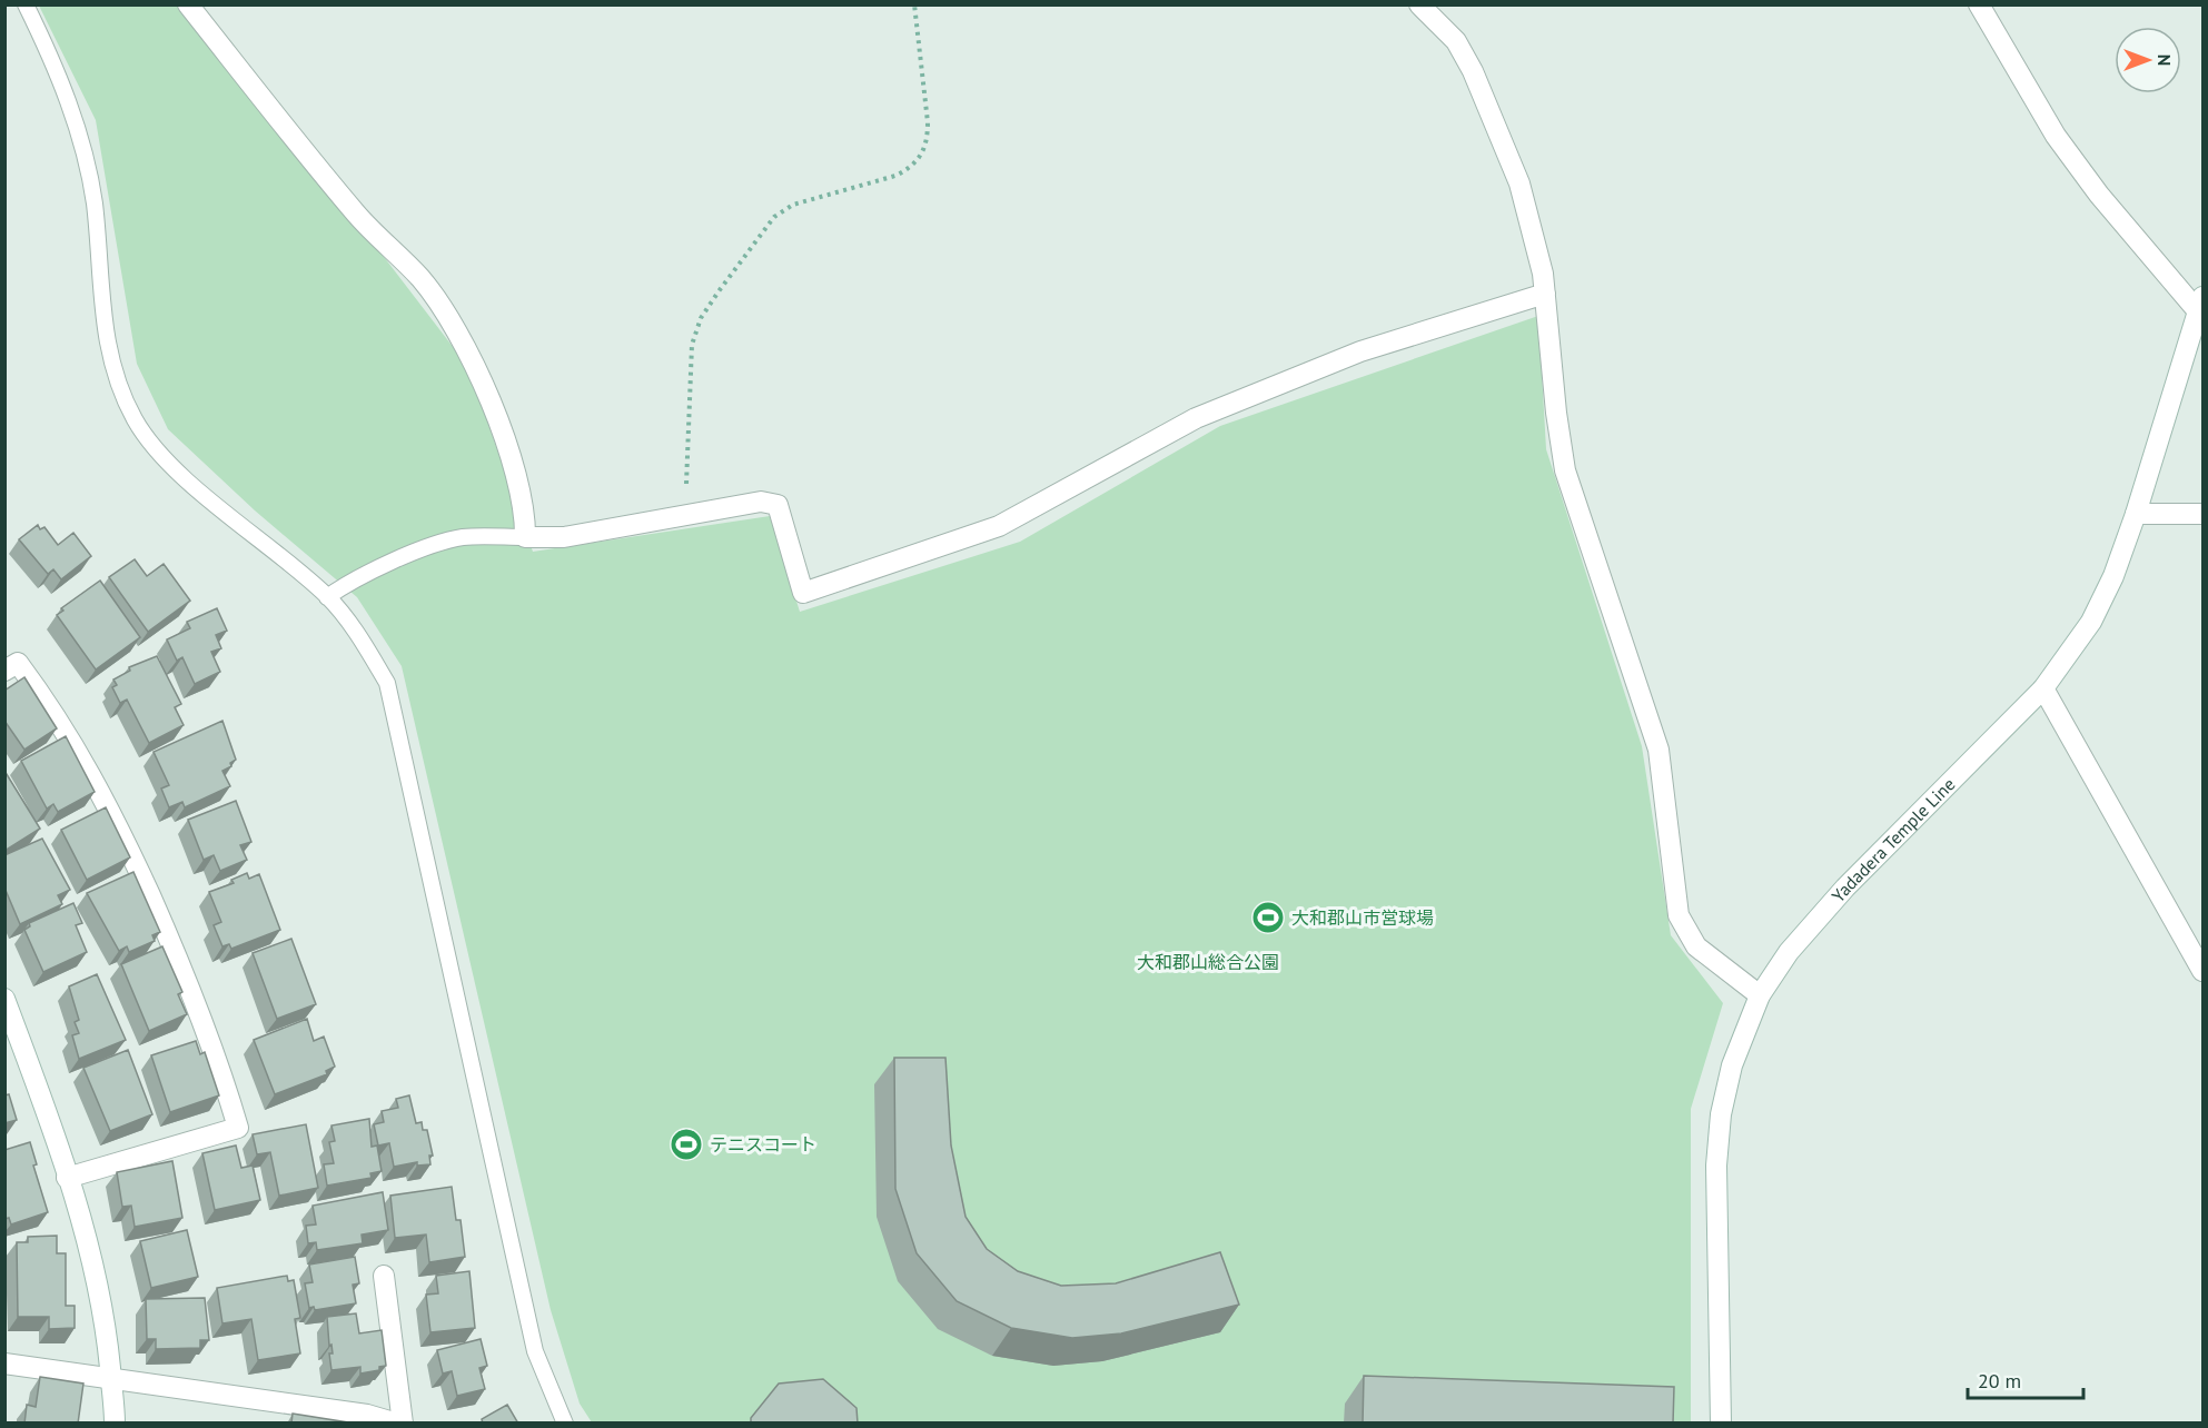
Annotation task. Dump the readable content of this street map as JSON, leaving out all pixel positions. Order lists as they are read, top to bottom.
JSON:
{
  "streets": {
    "street": ["Yadadera Temple Line"]
  },
  "parks": ["大和郡山総合公園"],
  "places": {
    "sports": ["大和郡山市営球場", "テニスコート"]
  },
  "scale_bar": "20 m",
  "north": "right"
}
